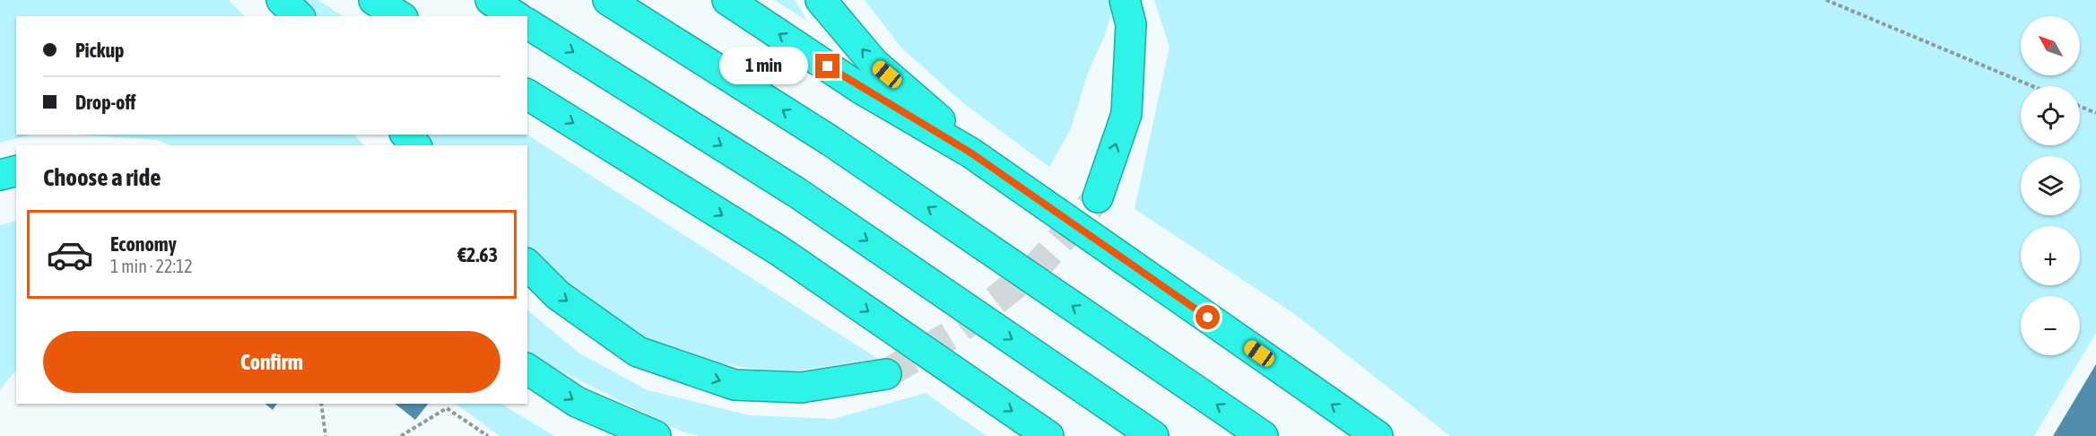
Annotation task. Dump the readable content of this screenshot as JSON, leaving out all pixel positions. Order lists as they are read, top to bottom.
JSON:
{
  "north": "top left",
  "page": {
    "map_buttons": ["+", "−"],
    "banner": ["Pickup", "Drop-off"],
    "bubble": "1 min",
    "heading": "Choose a ride",
    "list": [
      {
        "name": "Economy",
        "note": "1 min · 22:12",
        "value": "€2.63"
      }
    ],
    "buttons": "Confirm"
  }
}
